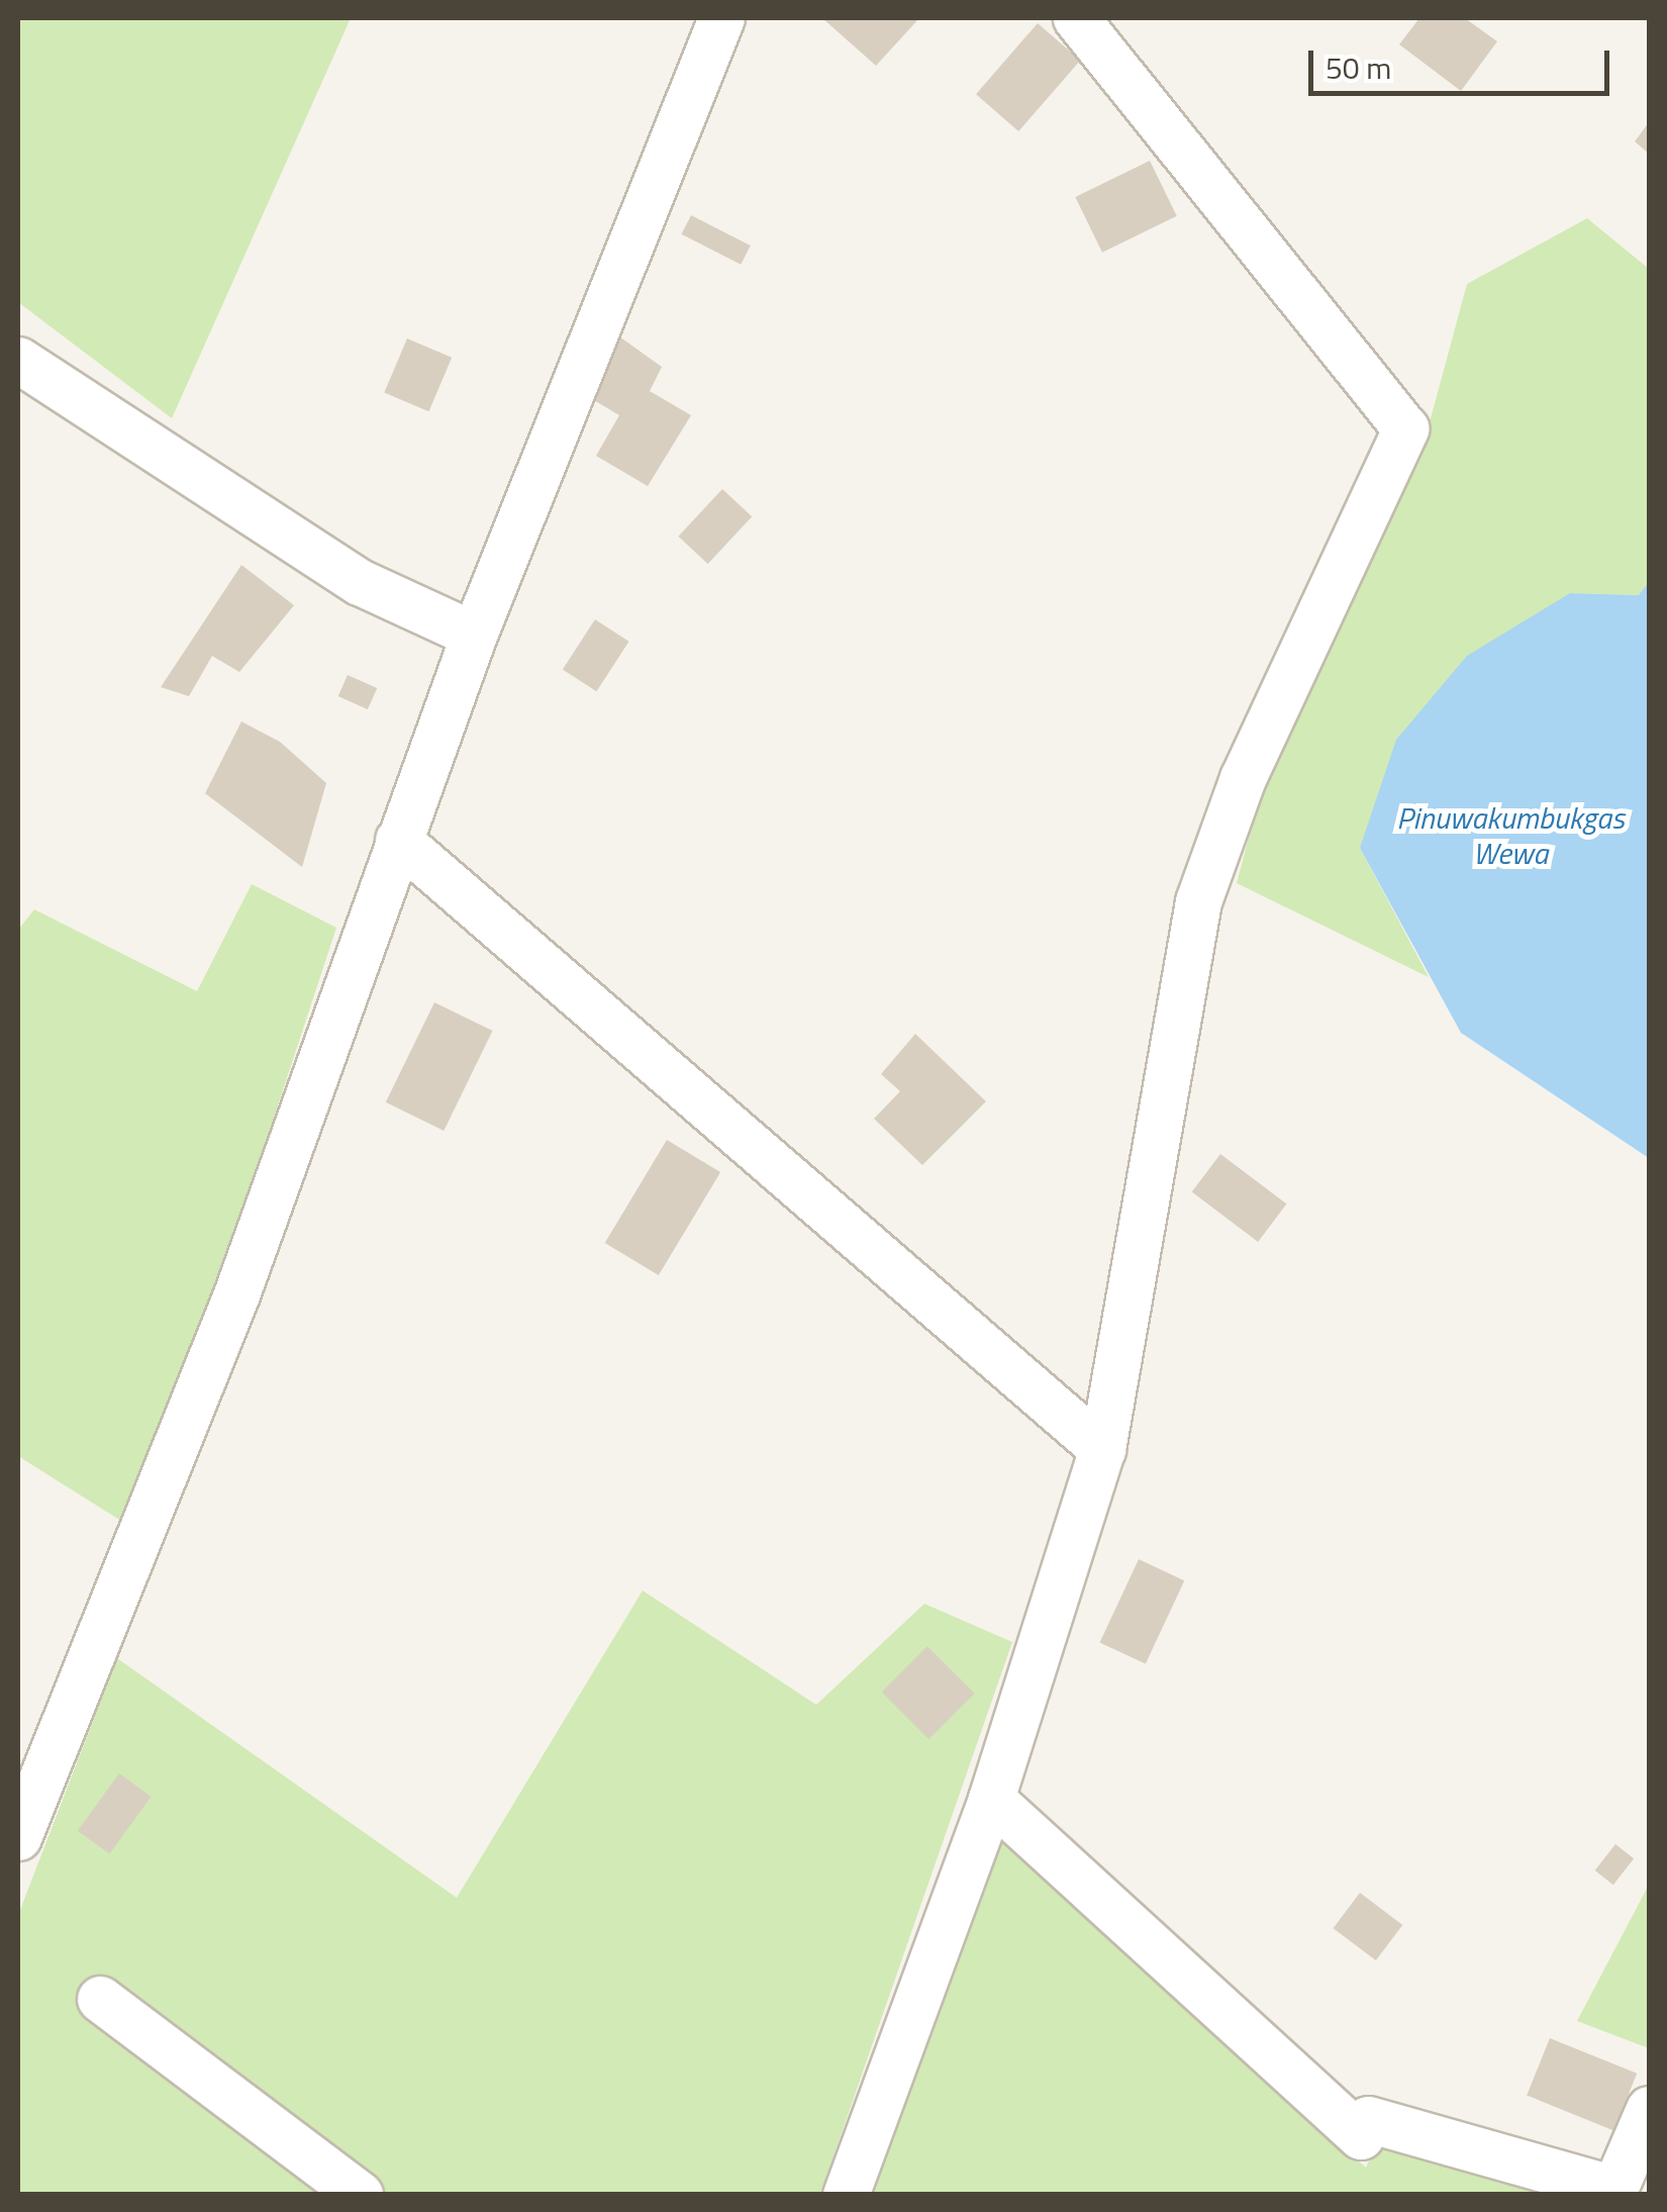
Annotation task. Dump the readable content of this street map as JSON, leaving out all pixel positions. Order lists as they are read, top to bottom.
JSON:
{
  "water": ["Pinuwakumbukgas Wewa"],
  "scale_bar": "50 m"
}
